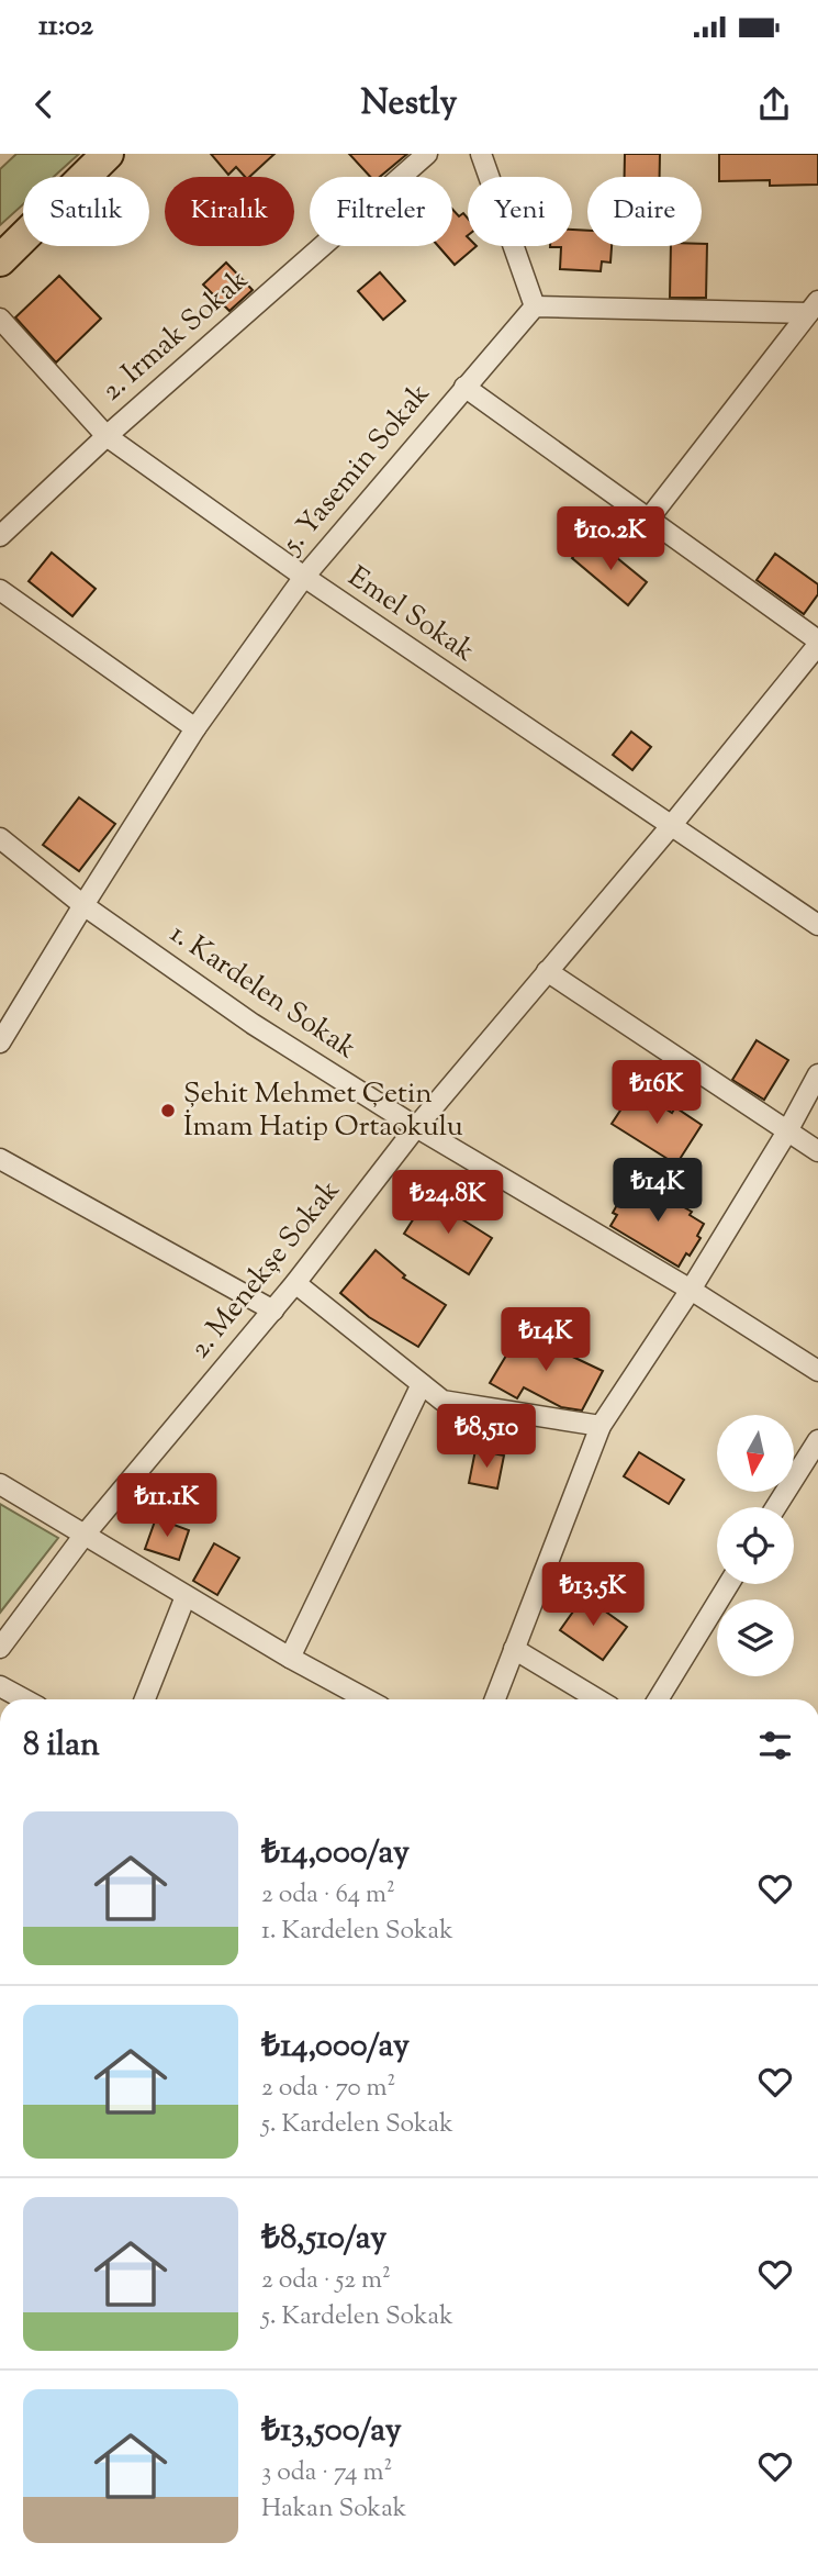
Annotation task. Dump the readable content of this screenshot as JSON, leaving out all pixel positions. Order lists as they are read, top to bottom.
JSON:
{
  "streets": {
    "street": [
      "2. Irmak Sokak",
      "5. Yasemin Sokak",
      "Emel Sokak",
      "1. Kardelen Sokak",
      "2. Menekşe Sokak"
    ]
  },
  "crossings": [
    ["2. Irmak Sokak", "Emel Sokak"],
    ["5. Yasemin Sokak", "Emel Sokak"],
    ["5. Yasemin Sokak", "1. Kardelen Sokak"],
    ["Emel Sokak", "2. Menekşe Sokak"],
    ["1. Kardelen Sokak", "2. Menekşe Sokak"]
  ],
  "places": ["Şehit Mehmet Çetin İmam Hatip Ortaokulu"],
  "north": "bottom",
  "page": {
    "status": "11:02",
    "header": "Nestly",
    "chip": [
      "Satılık",
      "Kiralık",
      "Filtreler",
      "Yeni",
      "Daire"
    ],
    "price": [
      "₺10.2K",
      "₺16K",
      "₺14K",
      "₺24.8K",
      "₺14K",
      "₺8,510",
      "₺11.1K",
      "₺13.5K"
    ],
    "heading": "8 ilan",
    "list": [
      {
        "name": "₺14,000/ay",
        "note": "2 oda · 64 m² · 1. Kardelen Sokak"
      },
      {
        "name": "₺14,000/ay",
        "note": "2 oda · 70 m² · 5. Kardelen Sokak"
      },
      {
        "name": "₺8,510/ay",
        "note": "2 oda · 52 m² · 5. Kardelen Sokak"
      },
      {
        "name": "₺13,500/ay",
        "note": "3 oda · 74 m² · Hakan Sokak"
      }
    ]
  }
}
